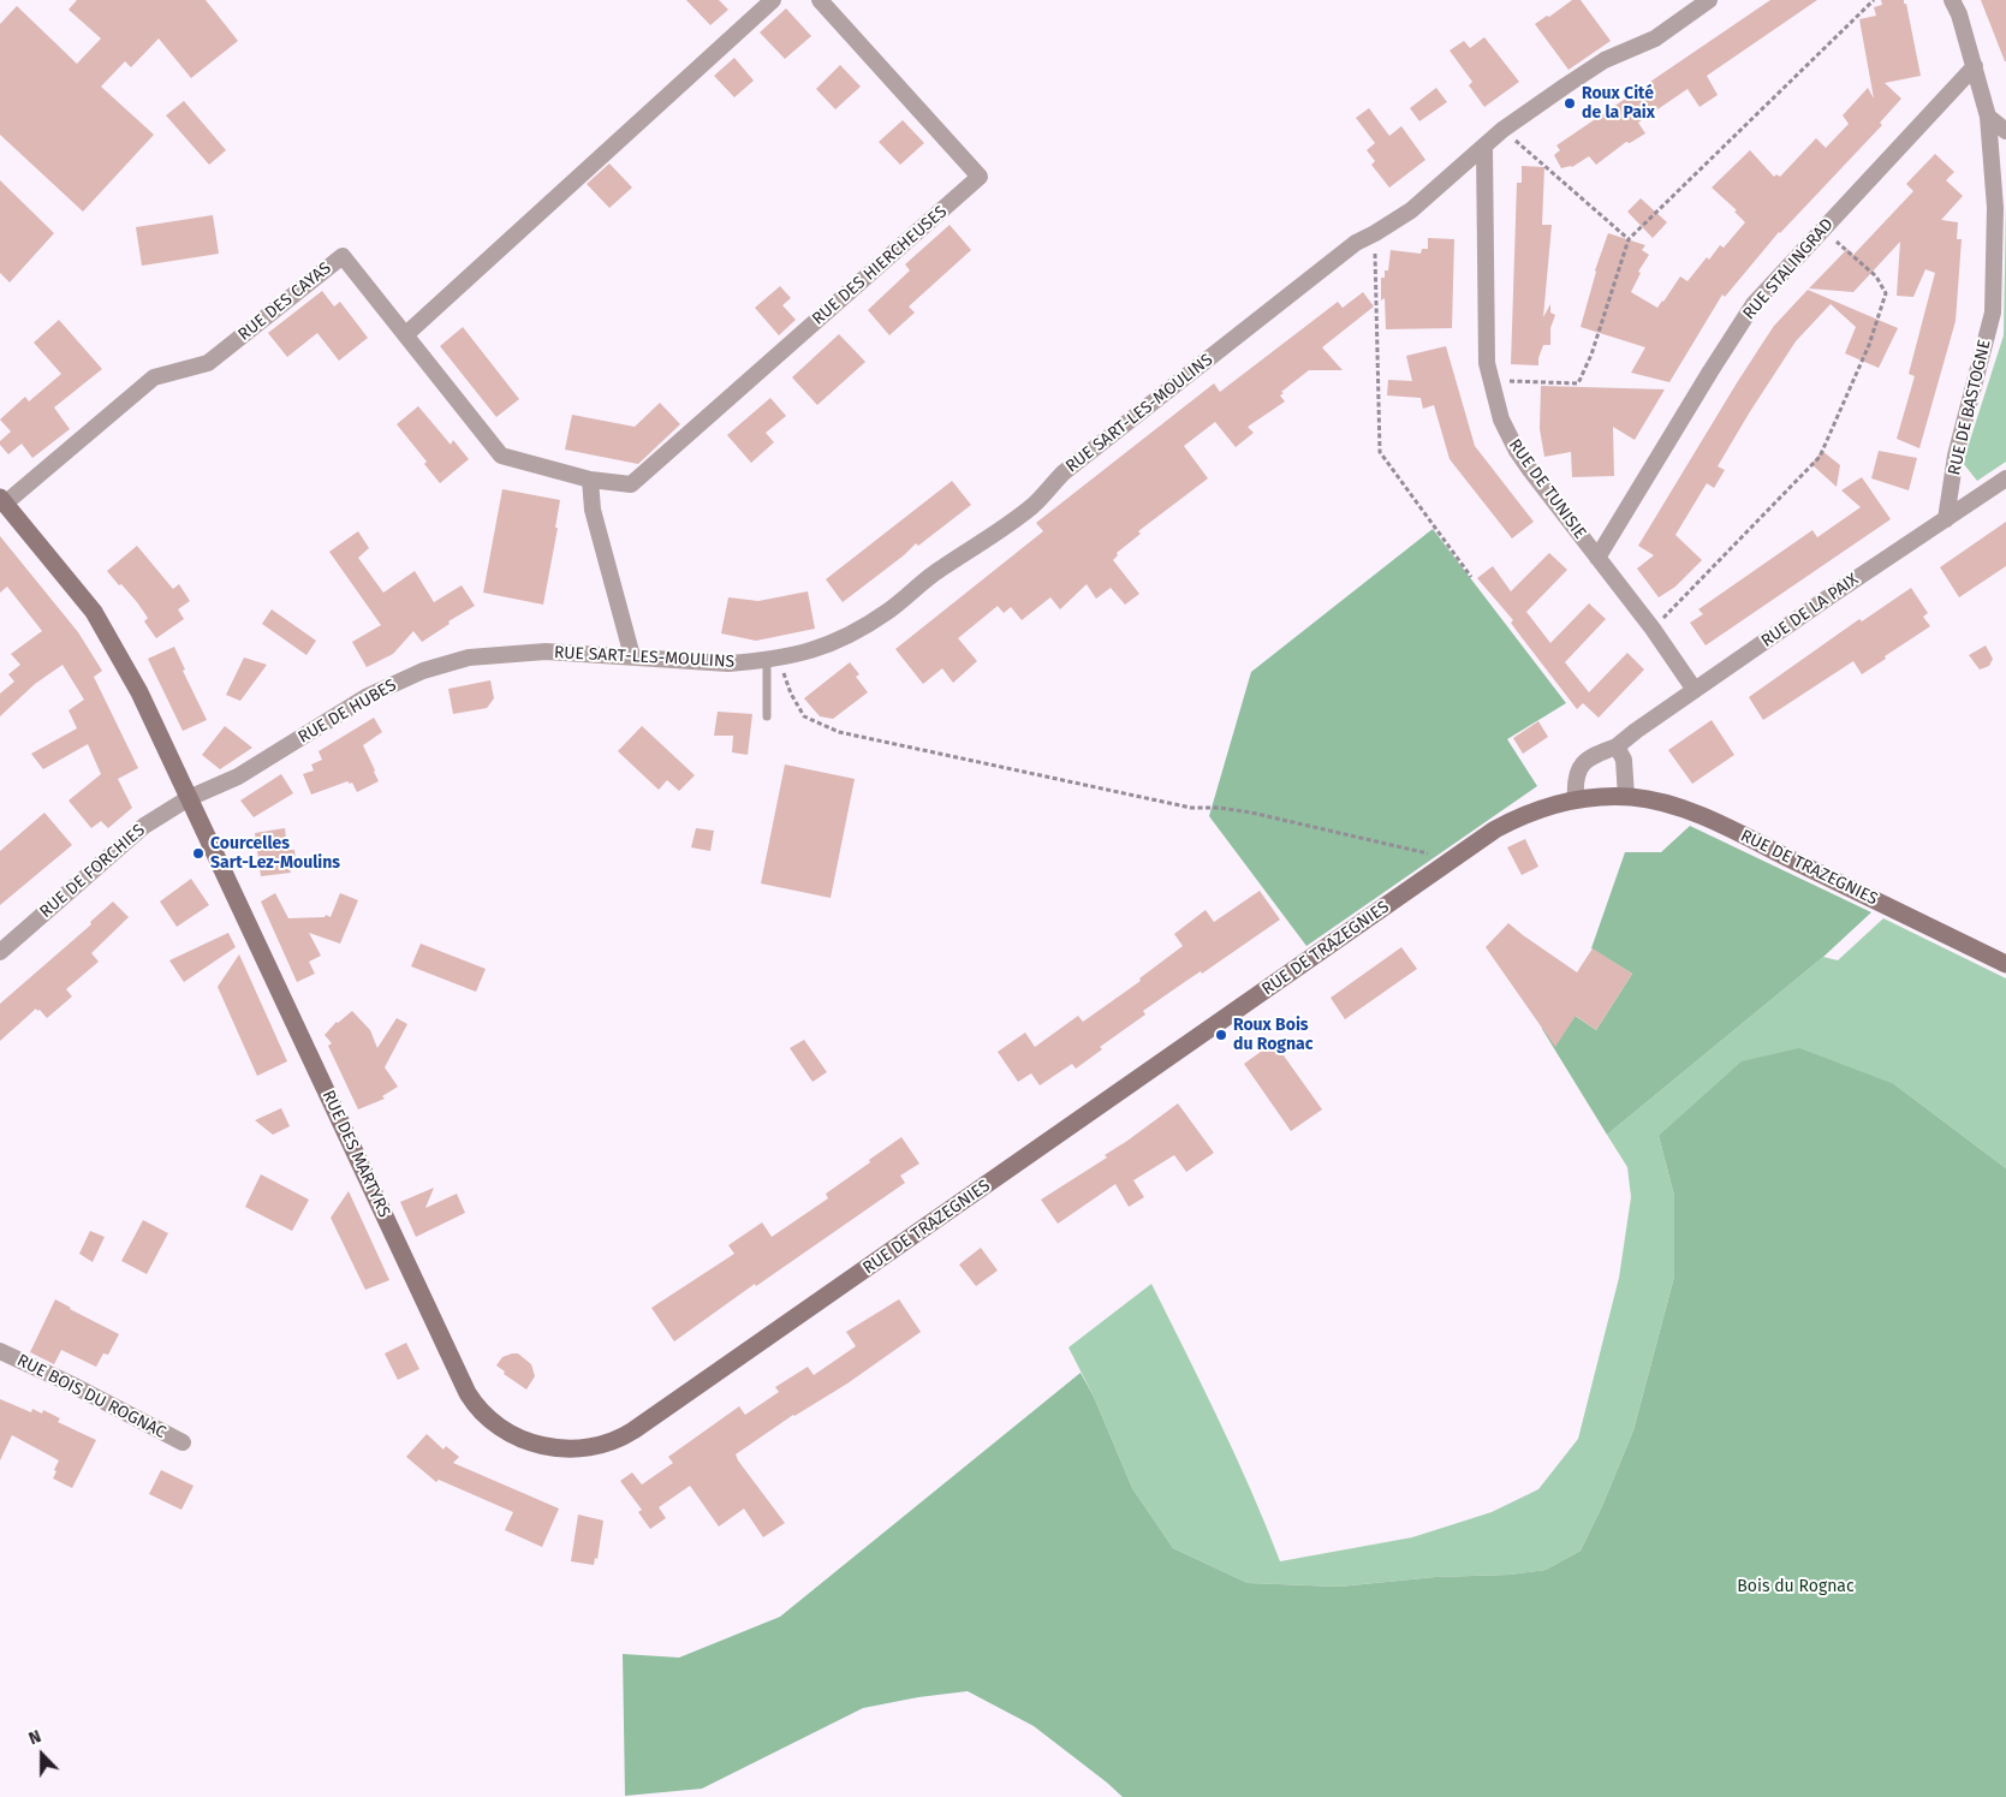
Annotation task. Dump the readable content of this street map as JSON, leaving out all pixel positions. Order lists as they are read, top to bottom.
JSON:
{
  "streets": {
    "main road": ["RUE DE TRAZEGNIES", "RUE DES MARTYRS"],
    "street": [
      "RUE DES HIERCHEUSES",
      "RUE STALINGRAD",
      "RUE DES CAYAS",
      "RUE DE BASTOGNE",
      "RUE SART-LES-MOULINS",
      "RUE DE TUNISIE",
      "RUE DE LA PAIX",
      "RUE DE HUBES",
      "RUE DE FORCHIES",
      "RUE BOIS DU ROGNAC"
    ]
  },
  "crossings": [
    ["RUE DES HIERCHEUSES", "RUE DES CAYAS"],
    ["RUE STALINGRAD", "RUE DE BASTOGNE"],
    ["RUE STALINGRAD", "RUE DE TUNISIE"],
    ["RUE DES CAYAS", "RUE DES MARTYRS"],
    ["RUE DE BASTOGNE", "RUE DE LA PAIX"],
    ["RUE SART-LES-MOULINS", "RUE DE TUNISIE"],
    ["RUE SART-LES-MOULINS", "RUE DE HUBES"],
    ["RUE DE TUNISIE", "RUE DE LA PAIX"],
    ["RUE DE LA PAIX", "RUE DE TRAZEGNIES"],
    ["RUE DE HUBES", "RUE DE FORCHIES"],
    ["RUE DE HUBES", "RUE DES MARTYRS"],
    ["RUE DE TRAZEGNIES", "RUE DES MARTYRS"],
    ["RUE DE FORCHIES", "RUE DES MARTYRS"]
  ],
  "parks": ["Bois du Rognac"],
  "places": ["Roux Cité de la Paix", "Courcelles Sart-Lez-Moulins", "Roux Bois du Rognac"],
  "north": "top"
}
